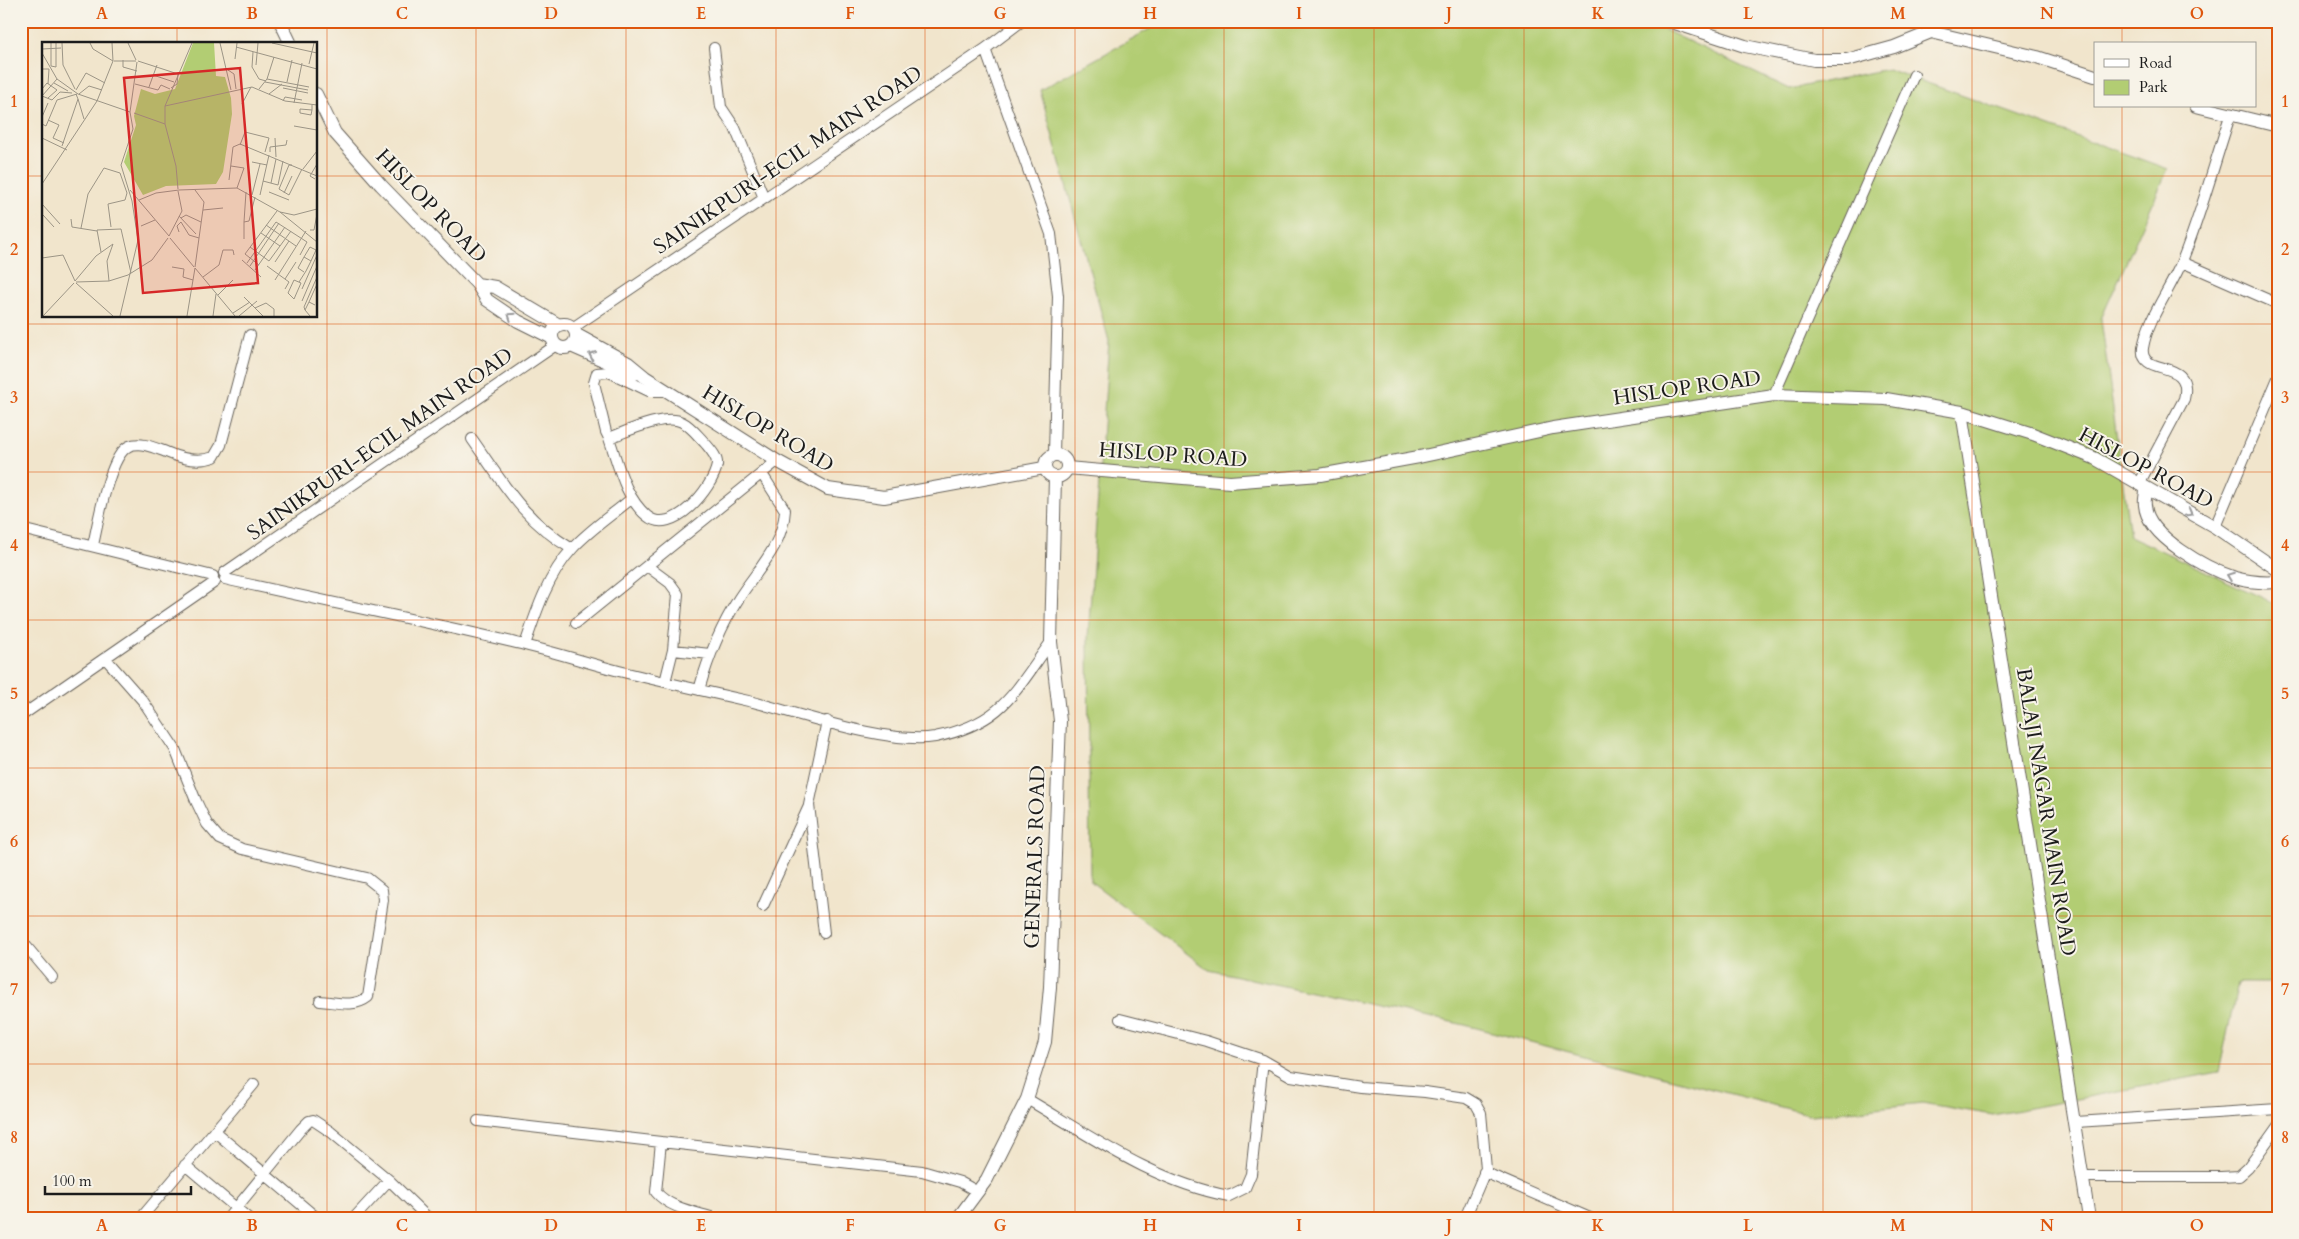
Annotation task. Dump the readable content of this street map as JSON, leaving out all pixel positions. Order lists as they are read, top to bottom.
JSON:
{
  "streets": {
    "street": [
      "SAINIKPURI-ECIL MAIN ROAD",
      "HISLOP ROAD",
      "BALAJI NAGAR MAIN ROAD",
      "GENERALS ROAD"
    ]
  },
  "crossings": [
    ["SAINIKPURI-ECIL MAIN ROAD", "HISLOP ROAD"],
    ["HISLOP ROAD", "BALAJI NAGAR MAIN ROAD"],
    ["HISLOP ROAD", "GENERALS ROAD"]
  ],
  "legend": ["Road", "Park"],
  "scale_bar": "100 m",
  "grid": {
    "columns": [
      "A",
      "B",
      "C",
      "D",
      "E",
      "F",
      "G",
      "H",
      "I",
      "J",
      "K",
      "L",
      "M",
      "N",
      "O"
    ],
    "rows": [
      "1",
      "2",
      "3",
      "4",
      "5",
      "6",
      "7",
      "8"
    ]
  }
}
